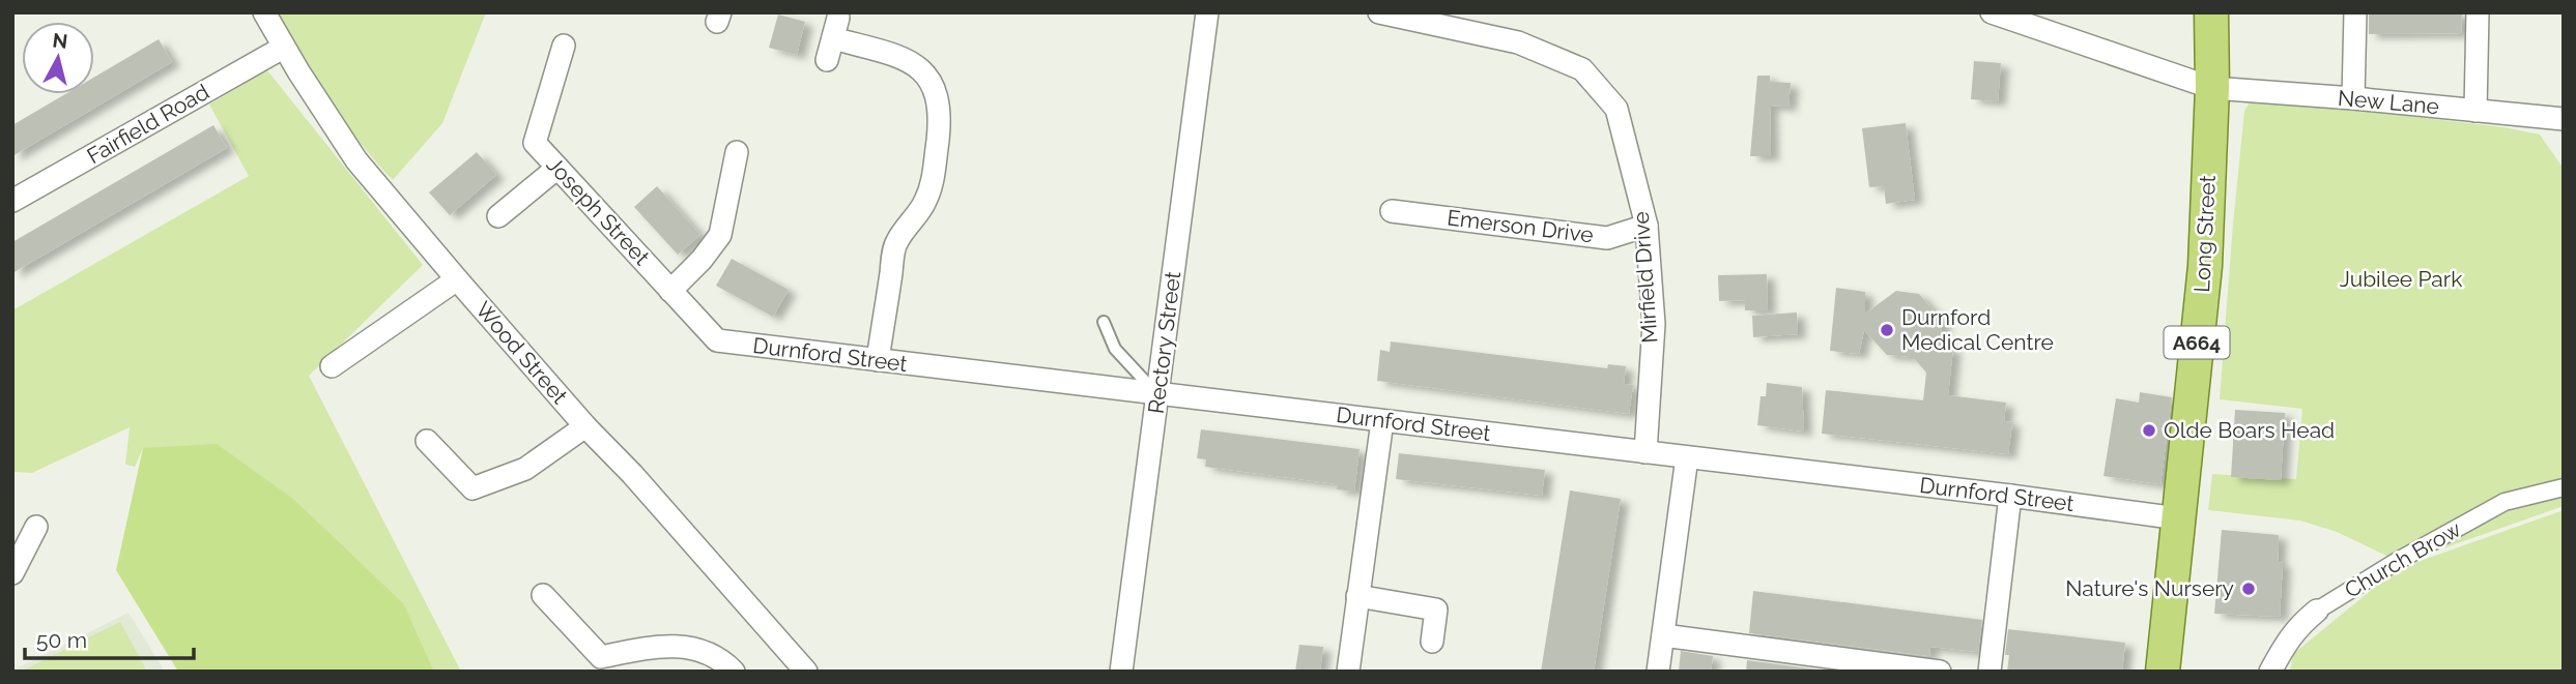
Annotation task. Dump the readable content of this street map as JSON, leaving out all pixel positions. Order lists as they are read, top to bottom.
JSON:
{
  "streets": {
    "main road": ["Long Street", "A664"],
    "street": [
      "New Lane",
      "Fairfield Road",
      "Joseph Street",
      "Emerson Drive",
      "Mirfield Drive",
      "Rectory Street",
      "Wood Street",
      "Durnford Street",
      "Church Brow"
    ]
  },
  "crossings": [
    ["New Lane", "Long Street"],
    ["Fairfield Road", "Wood Street"],
    ["Joseph Street", "Durnford Street"],
    ["Emerson Drive", "Mirfield Drive"],
    ["Long Street", "Durnford Street"],
    ["Mirfield Drive", "Durnford Street"],
    ["Rectory Street", "Durnford Street"]
  ],
  "parks": ["Jubilee Park"],
  "places": ["Durnford Medical Centre", "Olde Boars Head", "Nature's Nursery"],
  "scale_bar": "50 m",
  "north": "top"
}
